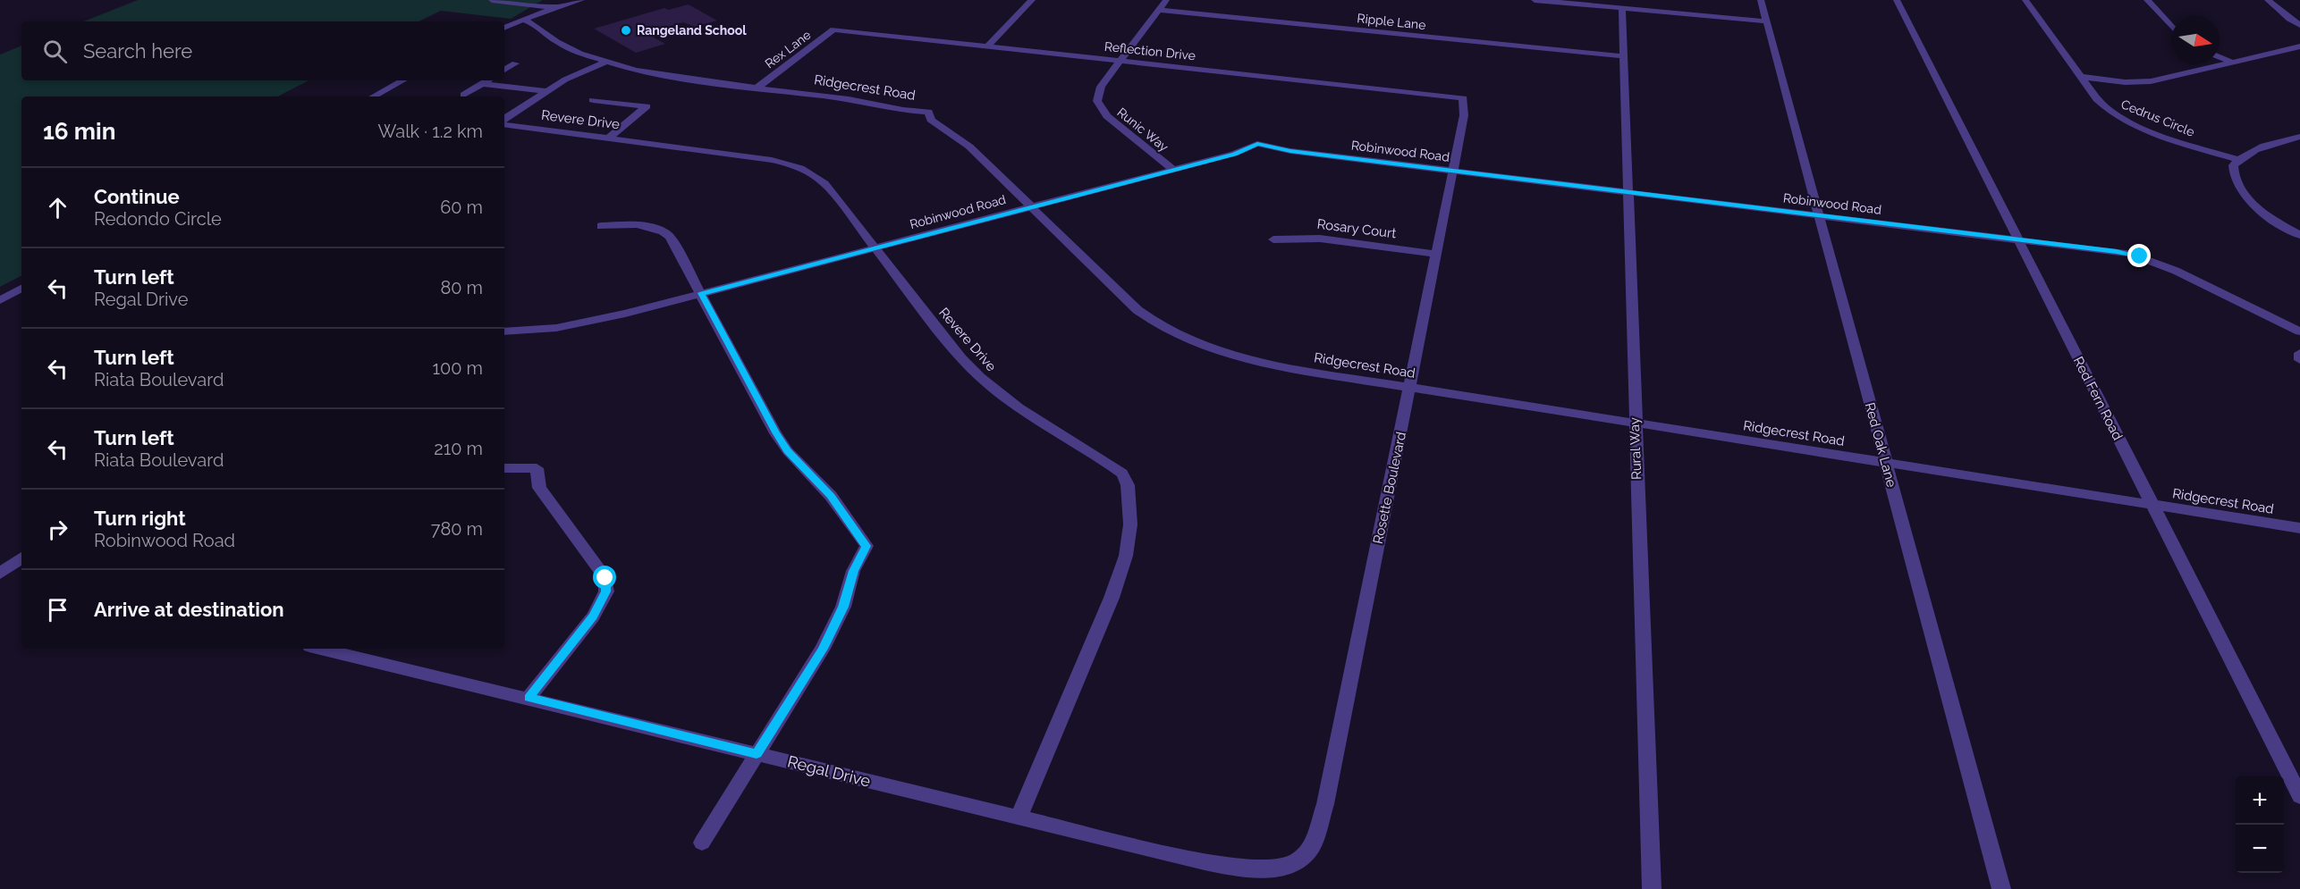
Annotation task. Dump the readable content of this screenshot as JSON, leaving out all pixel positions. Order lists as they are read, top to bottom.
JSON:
{
  "streets": {
    "street": [
      "Ripple Lane",
      "Rex Lane",
      "Reflection Drive",
      "Ridgecrest Road",
      "Cedrus Circle",
      "Revere Drive",
      "Runic Way",
      "Robinwood Road",
      "Rosary Court",
      "Red Fern Road",
      "Red Oak Lane",
      "Rural Way",
      "Rosette Boulevard",
      "Regal Drive"
    ]
  },
  "crossings": [
    ["Ripple Lane", "Runic Way"],
    ["Ripple Lane", "Rural Way"],
    ["Rex Lane", "Reflection Drive"],
    ["Rex Lane", "Ridgecrest Road"],
    ["Reflection Drive", "Runic Way"],
    ["Reflection Drive", "Rosette Boulevard"],
    ["Ridgecrest Road", "Robinwood Road"],
    ["Ridgecrest Road", "Red Fern Road"],
    ["Ridgecrest Road", "Red Oak Lane"],
    ["Ridgecrest Road", "Rural Way"],
    ["Ridgecrest Road", "Rosette Boulevard"],
    ["Revere Drive", "Robinwood Road"],
    ["Revere Drive", "Regal Drive"],
    ["Runic Way", "Robinwood Road"],
    ["Robinwood Road", "Red Fern Road"],
    ["Robinwood Road", "Red Oak Lane"],
    ["Robinwood Road", "Rural Way"],
    ["Robinwood Road", "Rosette Boulevard"],
    ["Rosary Court", "Rosette Boulevard"],
    ["Rosette Boulevard", "Regal Drive"]
  ],
  "places": ["Rangeland School"],
  "north": "right",
  "page": {
    "search": "Search here",
    "heading": ["16 min", "Walk · 1.2 km"],
    "list": [
      ["Continue", "Redondo Circle", "60 m"],
      ["Turn left", "Regal Drive", "80 m"],
      ["Turn left", "Riata Boulevard", "100 m"],
      ["Turn left", "Riata Boulevard", "210 m"],
      ["Turn right", "Robinwood Road", "780 m"],
      "Arrive at destination"
    ],
    "map_buttons": ["+", "−"]
  }
}
